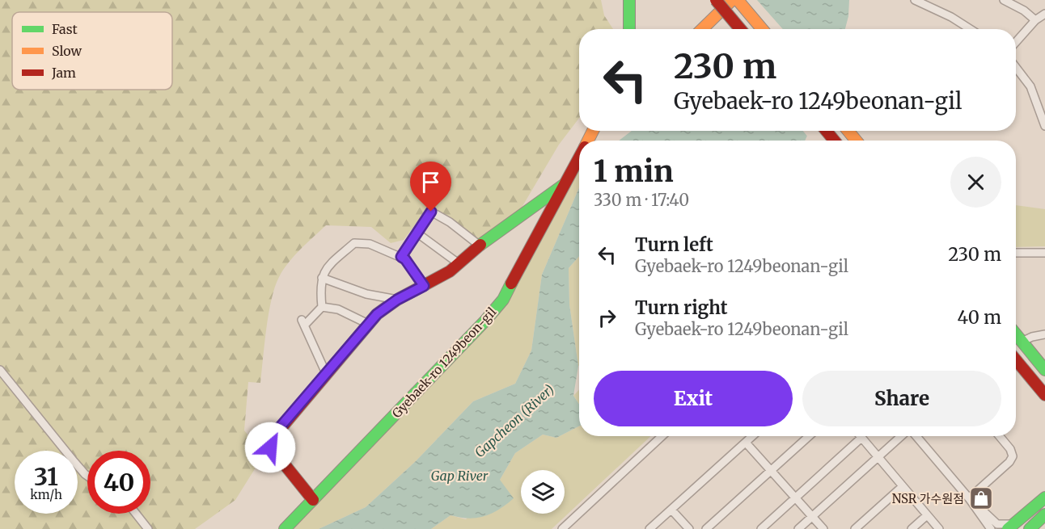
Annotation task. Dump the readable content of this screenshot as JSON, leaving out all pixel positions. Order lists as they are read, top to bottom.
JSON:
{
  "streets": {
    "street": ["Gyebaek-ro 1249beon-gil"]
  },
  "water": ["Gapcheon (River)", "Gap River"],
  "places": {
    "shop": ["NSR 가수원점"]
  },
  "legend": ["Fast", "Slow", "Jam"],
  "page": {
    "turn": ["230 m", "Gyebaek-ro 1249beonan-gil"],
    "heading": ["1 min", "330 m · 17:40"],
    "list": [
      {
        "name": "Turn left",
        "note": "Gyebaek-ro 1249beonan-gil",
        "value": "230 m"
      },
      {
        "name": "Turn right",
        "note": "Gyebaek-ro 1249beonan-gil",
        "value": "40 m"
      }
    ],
    "buttons": ["Exit", "Share"],
    "speed": "31 km/h",
    "limit": "40"
  }
}
